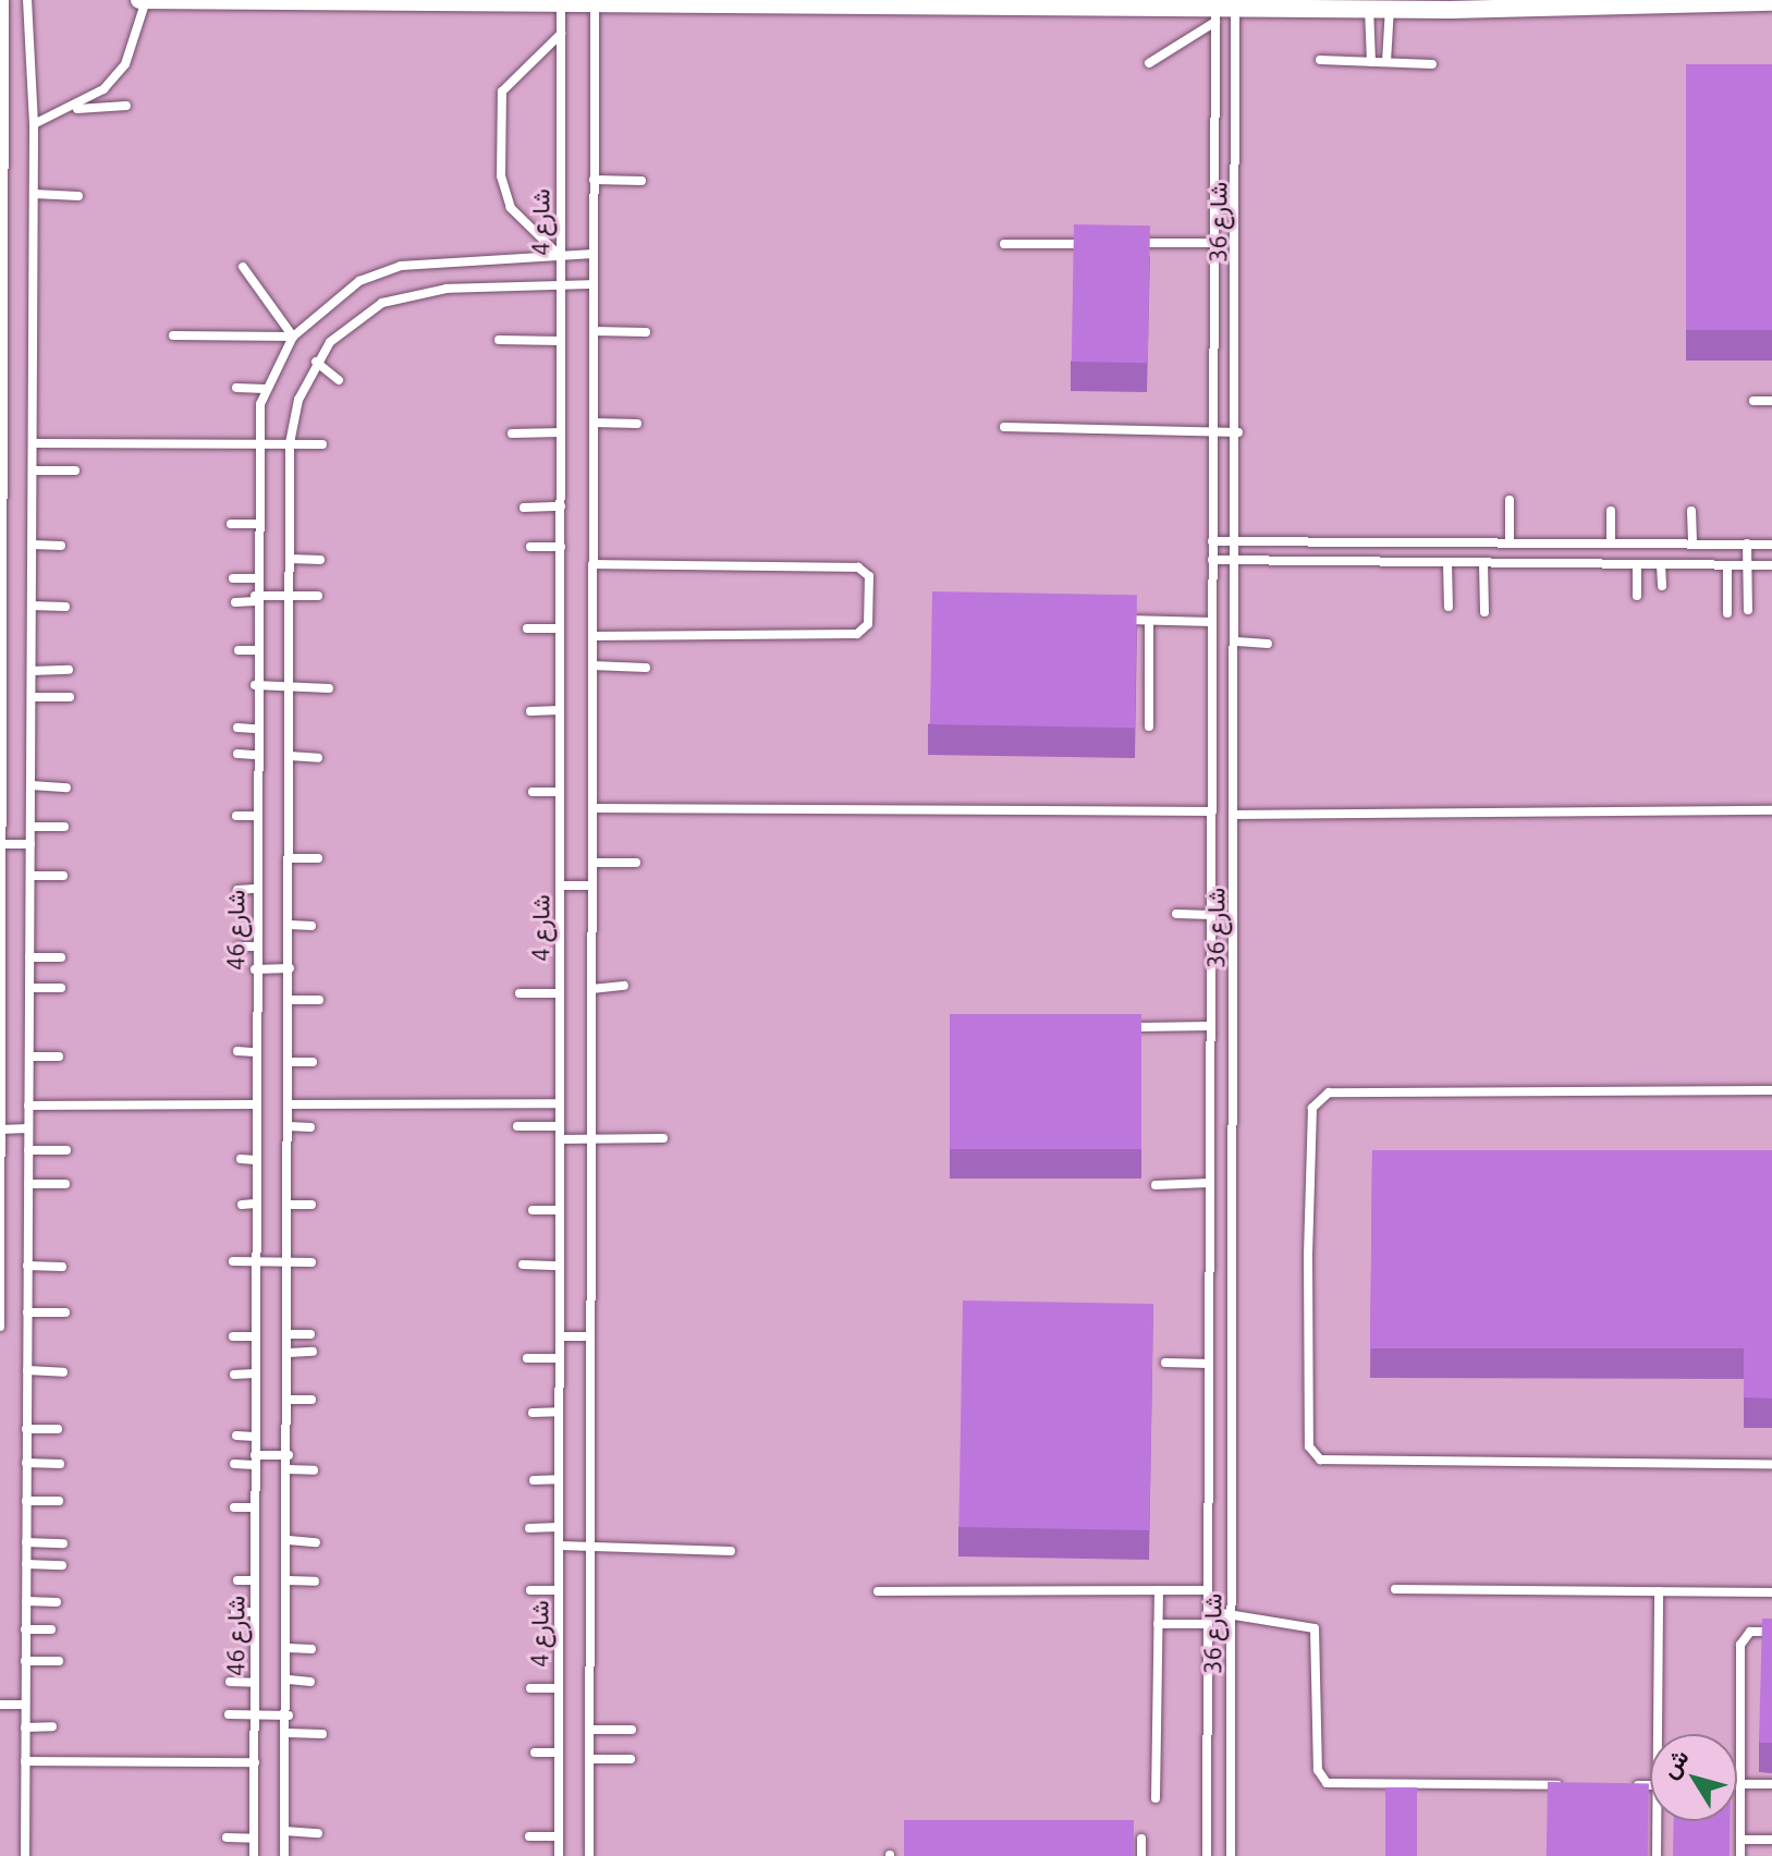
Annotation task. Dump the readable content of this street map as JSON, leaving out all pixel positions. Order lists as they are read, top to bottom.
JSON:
{
  "streets": {
    "lane": ["شارع 4", "شارع 36", "شارع 46"]
  },
  "crossings": [
    ["شارع 4", "شارع 46"]
  ],
  "north": "top left"
}
